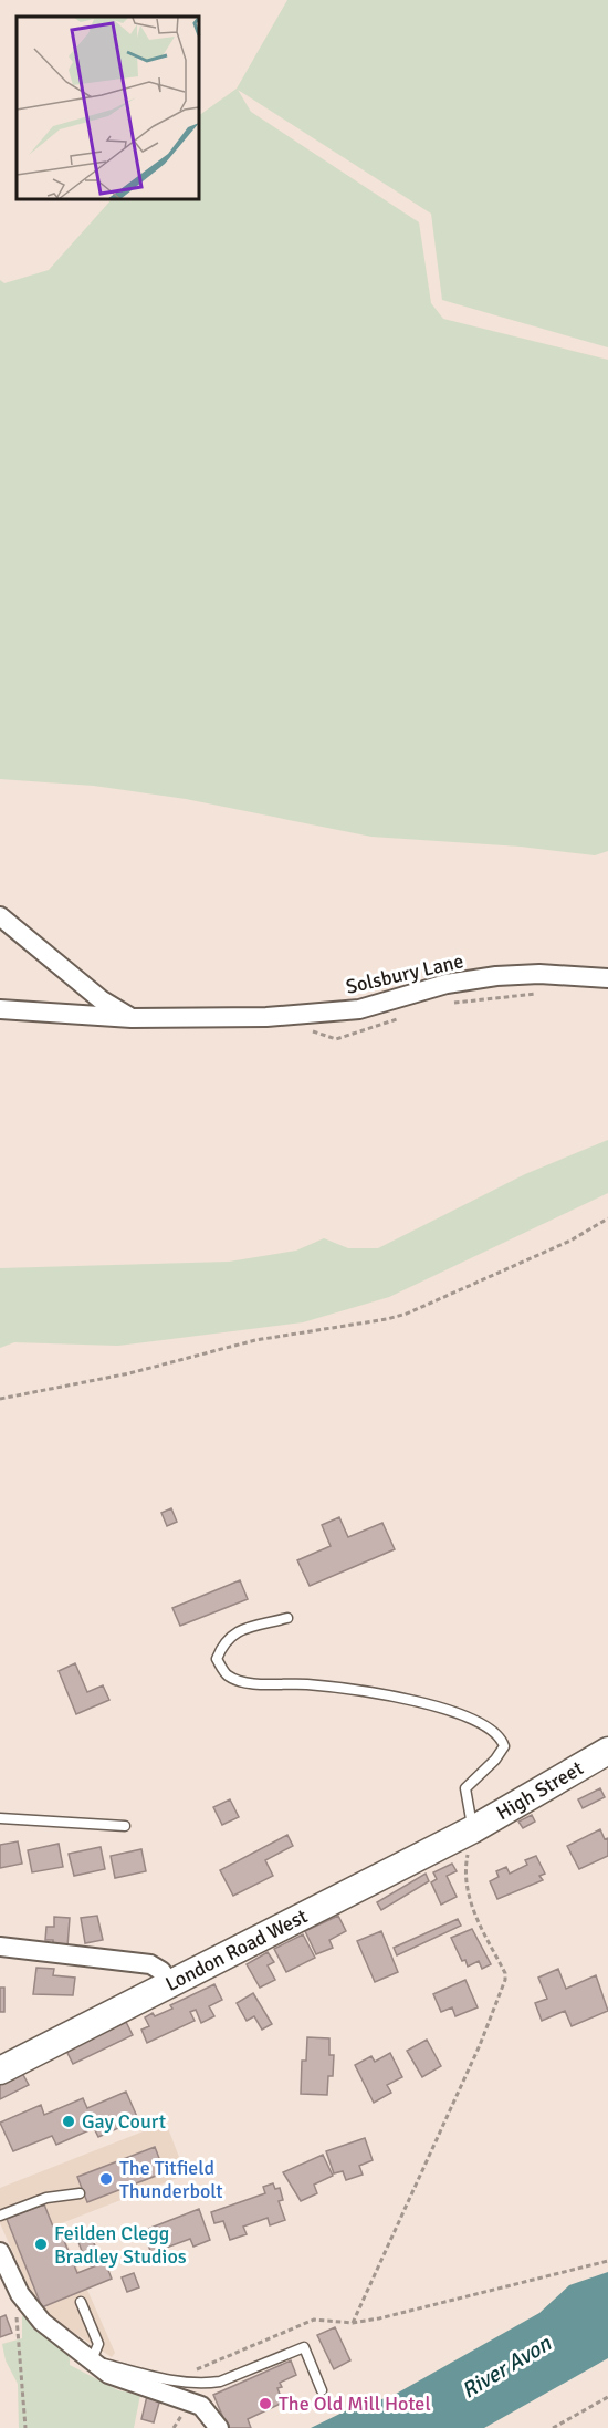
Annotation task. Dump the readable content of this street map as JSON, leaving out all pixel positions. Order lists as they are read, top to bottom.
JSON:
{
  "streets": {
    "street": ["Solsbury Lane", "High Street", "London Road West"]
  },
  "crossings": [
    ["High Street", "London Road West"]
  ],
  "water": ["River Avon"],
  "places": [
    "Gay Court",
    "The Titfield Thunderbolt",
    "Feilden Clegg Bradley Studios",
    "The Old Mill Hotel"
  ]
}
